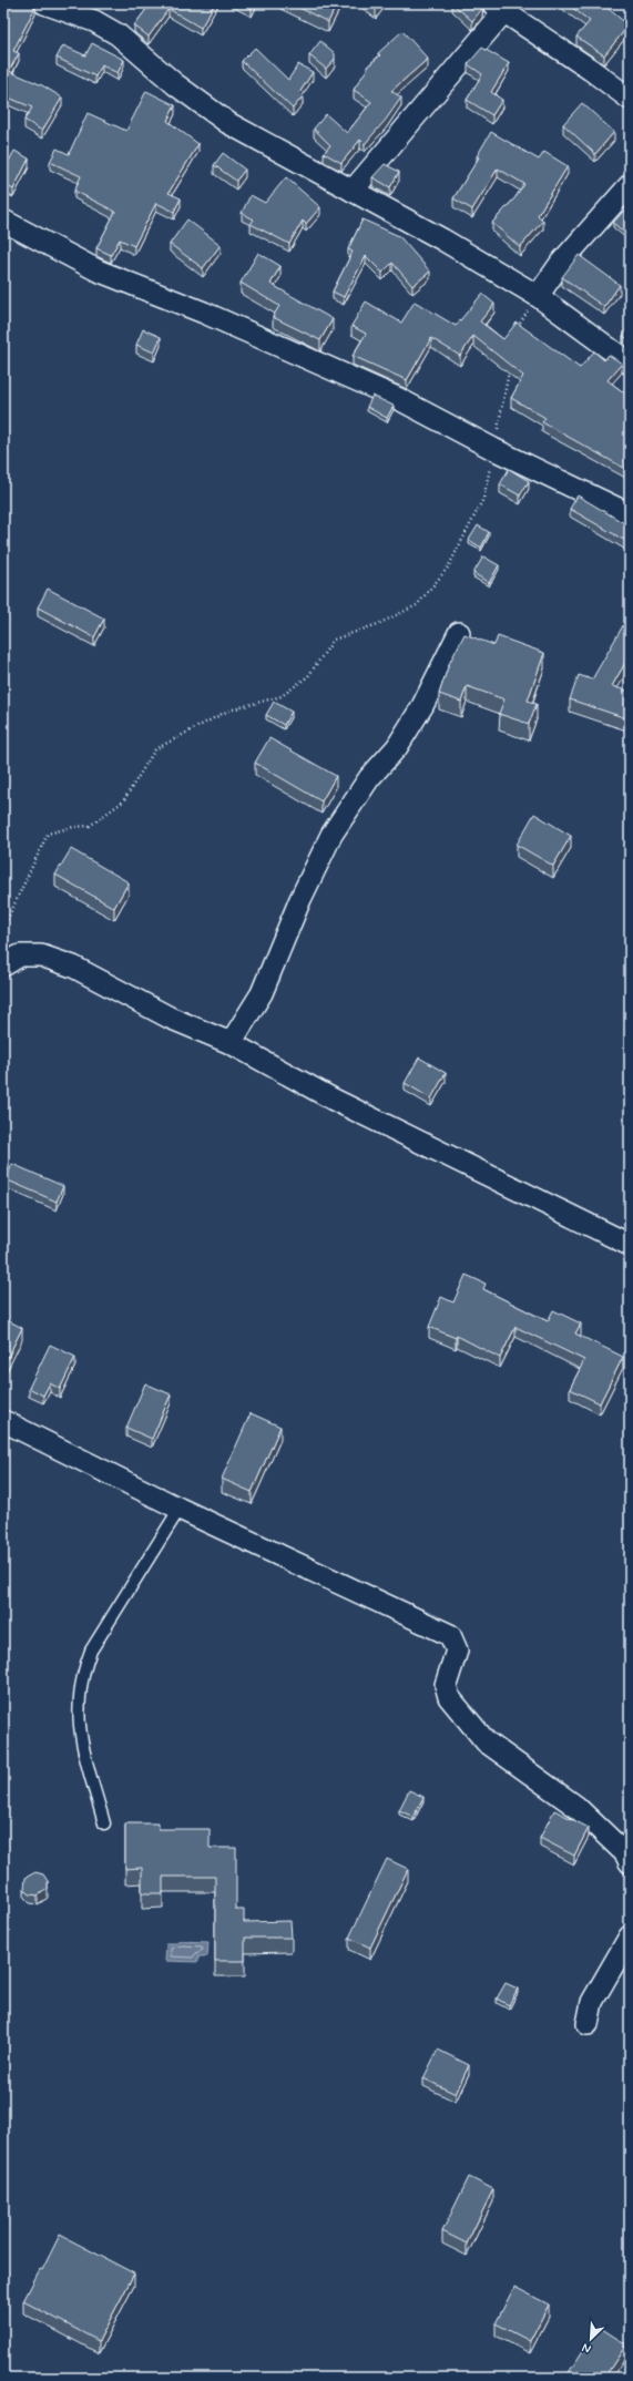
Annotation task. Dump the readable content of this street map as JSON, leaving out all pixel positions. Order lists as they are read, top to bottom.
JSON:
{
  "north": "bottom left"
}
